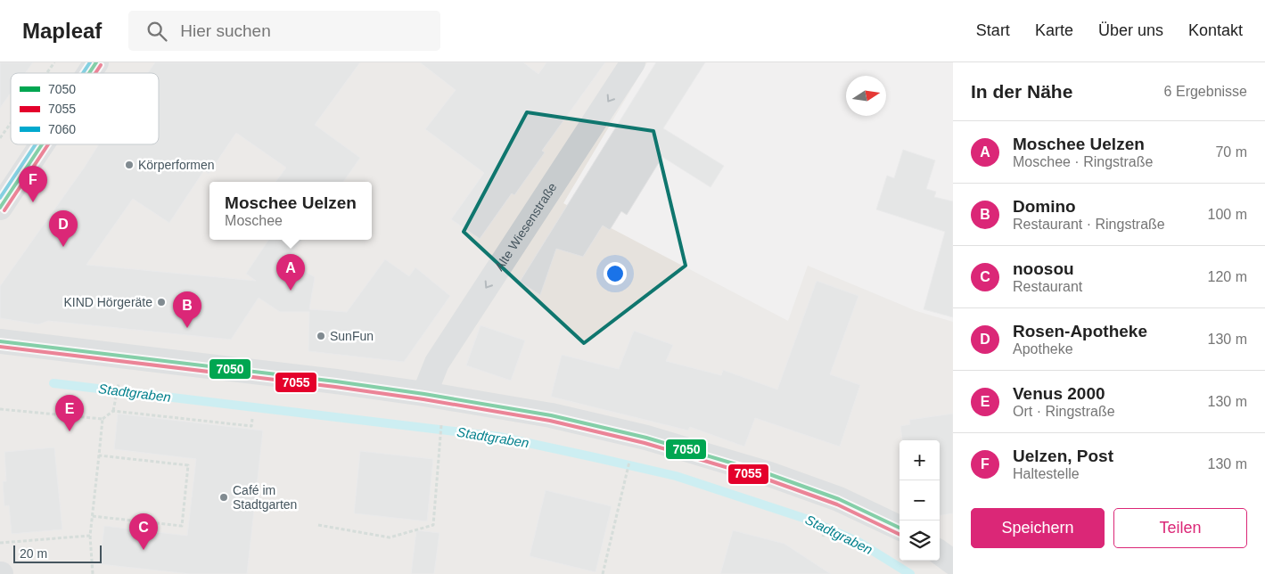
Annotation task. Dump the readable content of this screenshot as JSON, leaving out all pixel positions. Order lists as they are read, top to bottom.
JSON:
{
  "streets": {
    "street": ["Alte Wiesenstraße"]
  },
  "one_way": ["Alte Wiesenstraße"],
  "water": ["Stadtgraben"],
  "places": [
    "Körperformen",
    "KIND Hörgeräte",
    "SunFun",
    "Café im Stadtgarten"
  ],
  "lines": ["transit line 7050", "transit line 7060", "transit line 7055"],
  "legend": ["7050", "7055", "7060"],
  "scale_bar": "20 m",
  "north": "right",
  "page": {
    "header": "Mapleaf",
    "search": "Hier suchen",
    "nav": [
      "Start",
      "Karte",
      "Über uns",
      "Kontakt"
    ],
    "heading": ["In der Nähe", "6 Ergebnisse"],
    "list": [
      {
        "mark": "A",
        "name": "Moschee Uelzen",
        "note": "Moschee · Ringstraße",
        "value": "70 m"
      },
      {
        "mark": "B",
        "name": "Domino",
        "note": "Restaurant · Ringstraße",
        "value": "100 m"
      },
      {
        "mark": "C",
        "name": "noosou",
        "note": "Restaurant",
        "value": "120 m"
      },
      {
        "mark": "D",
        "name": "Rosen-Apotheke",
        "note": "Apotheke",
        "value": "130 m"
      },
      {
        "mark": "E",
        "name": "Venus 2000",
        "note": "Ort · Ringstraße",
        "value": "130 m"
      },
      {
        "mark": "F",
        "name": "Uelzen, Post",
        "note": "Haltestelle",
        "value": "130 m"
      }
    ],
    "pins": [
      "F",
      "D",
      "A",
      "B",
      "E",
      "C"
    ],
    "popup": ["Moschee Uelzen", "Moschee"],
    "map_buttons": ["+", "−"],
    "buttons": ["Speichern", "Teilen"],
    "scale": "20 m"
  }
}
